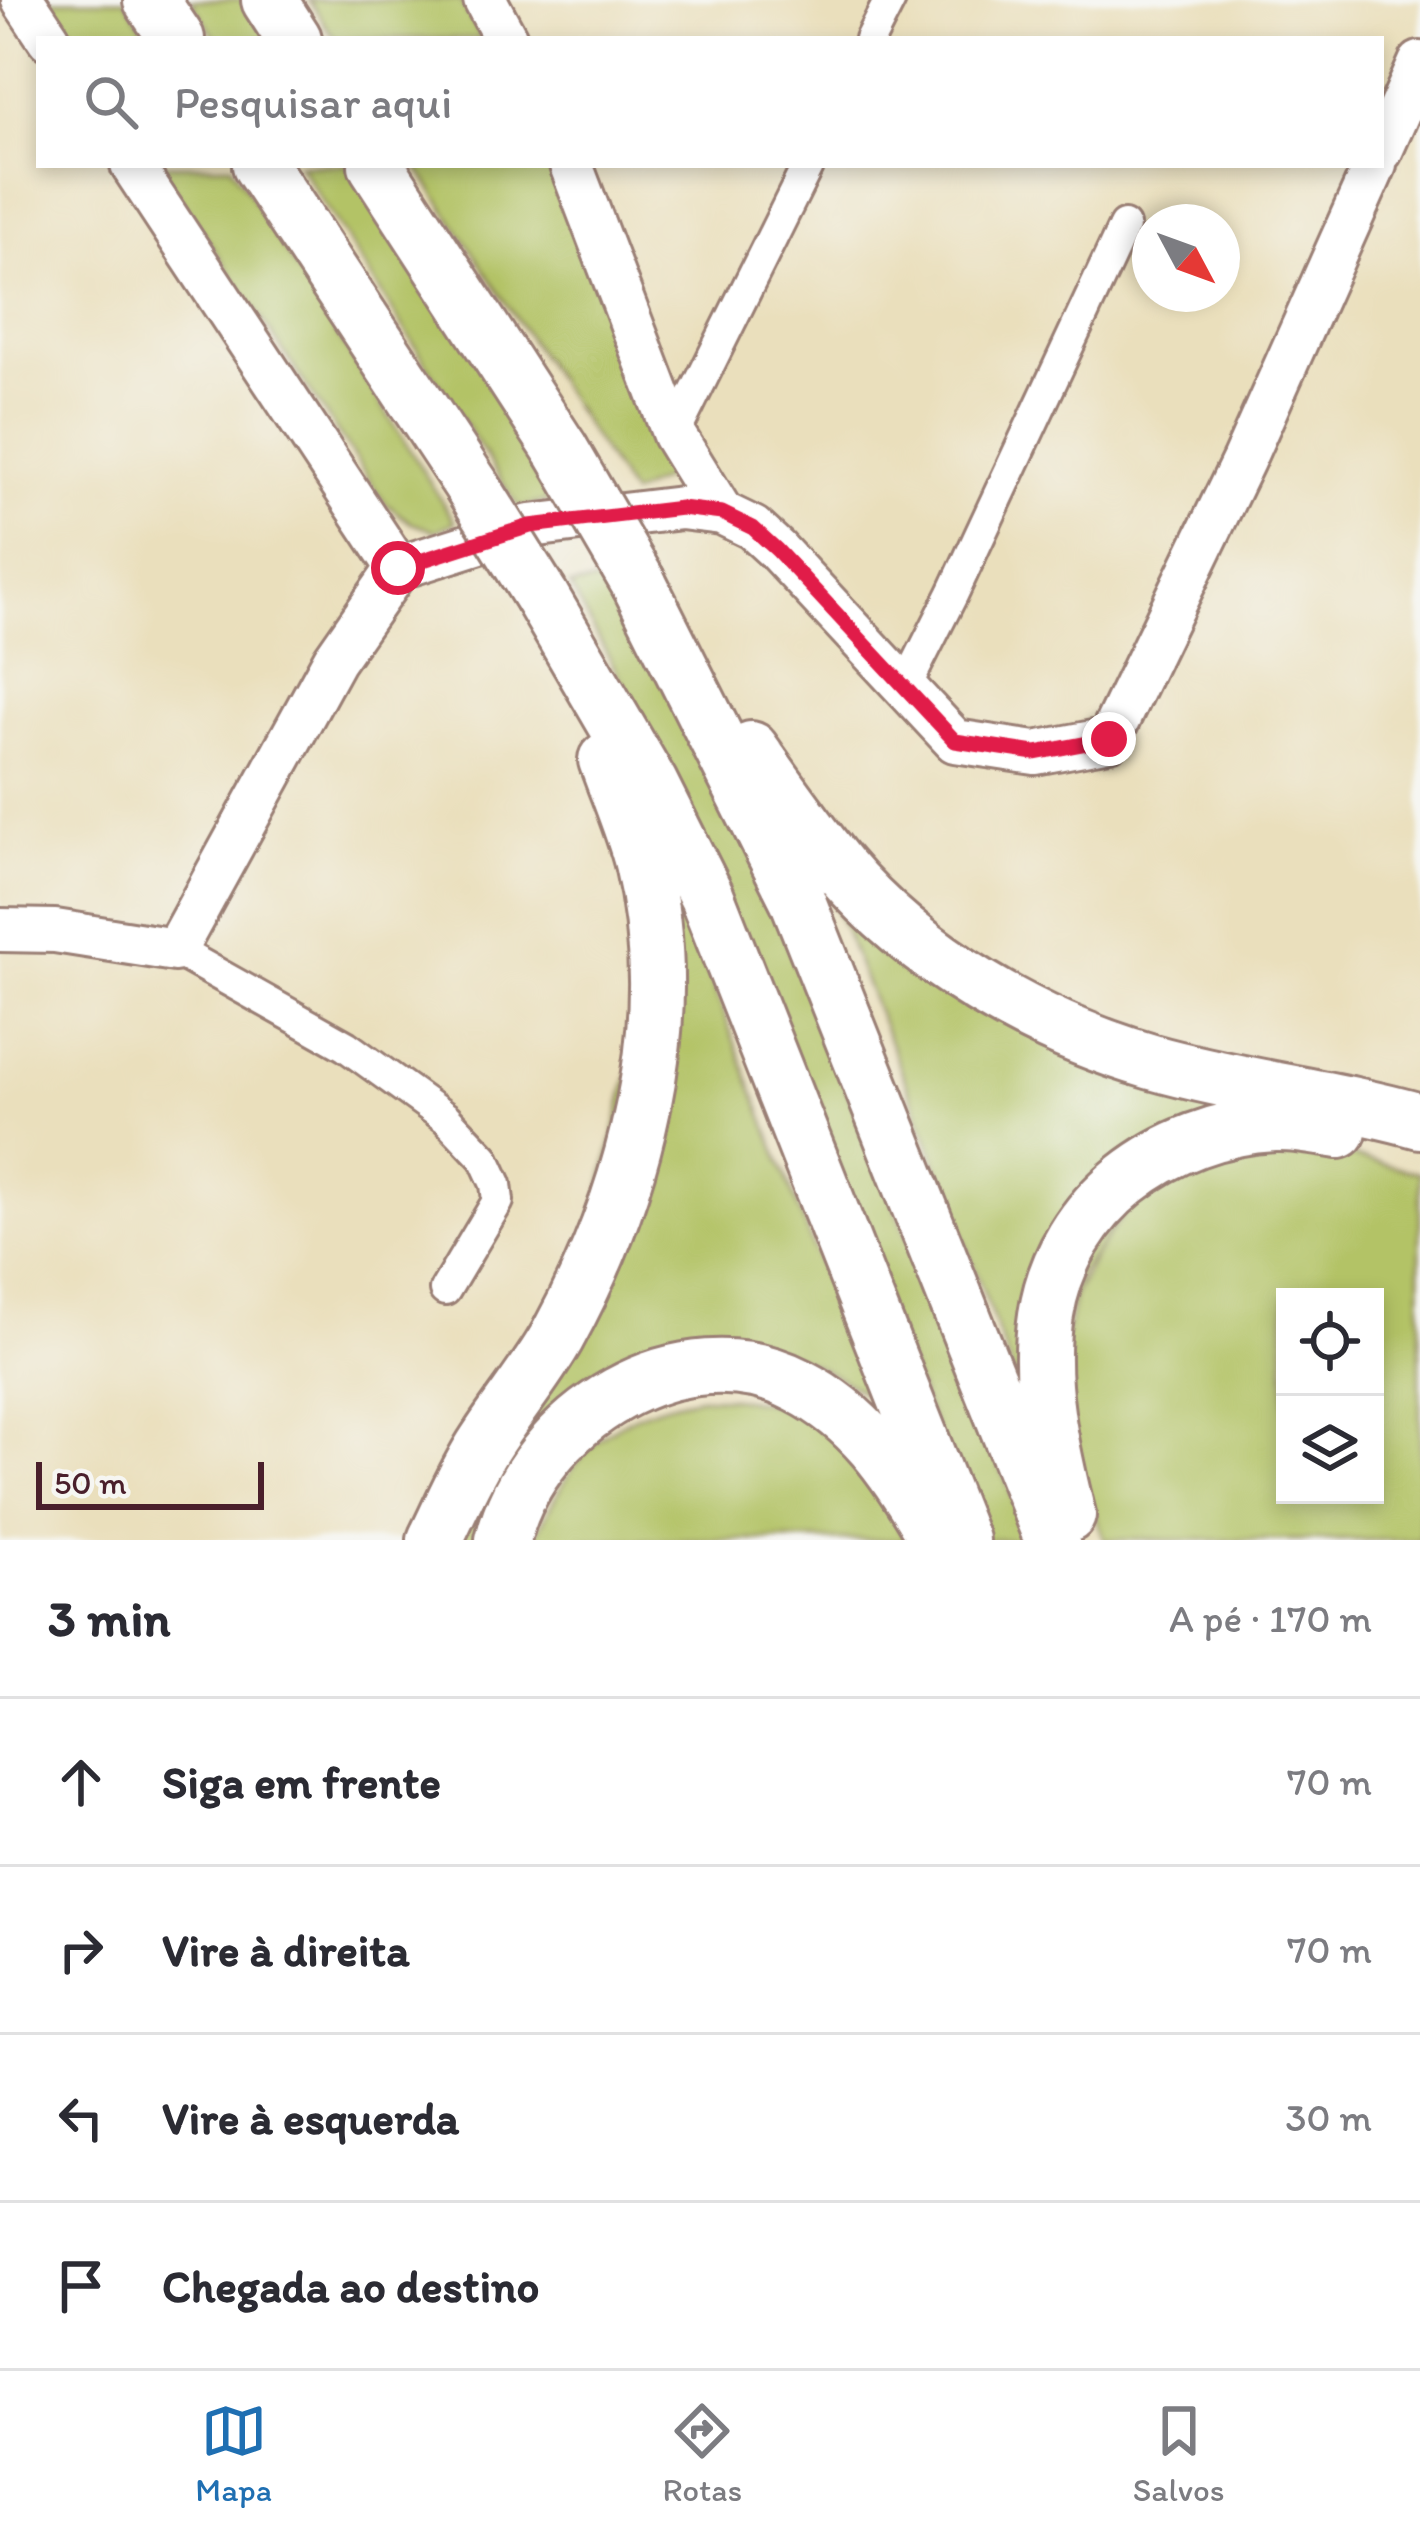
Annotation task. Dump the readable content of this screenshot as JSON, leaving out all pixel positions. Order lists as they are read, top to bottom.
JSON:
{
  "scale_bar": "50 m",
  "north": "bottom right",
  "page": {
    "search": "Pesquisar aqui",
    "scale": "50 m",
    "heading": ["3 min", "A pé · 170 m"],
    "list": [
      ["Siga em frente", "70 m"],
      ["Vire à direita", "70 m"],
      ["Vire à esquerda", "30 m"],
      "Chegada ao destino"
    ],
    "nav": ["Mapa", "Rotas", "Salvos"]
  }
}
